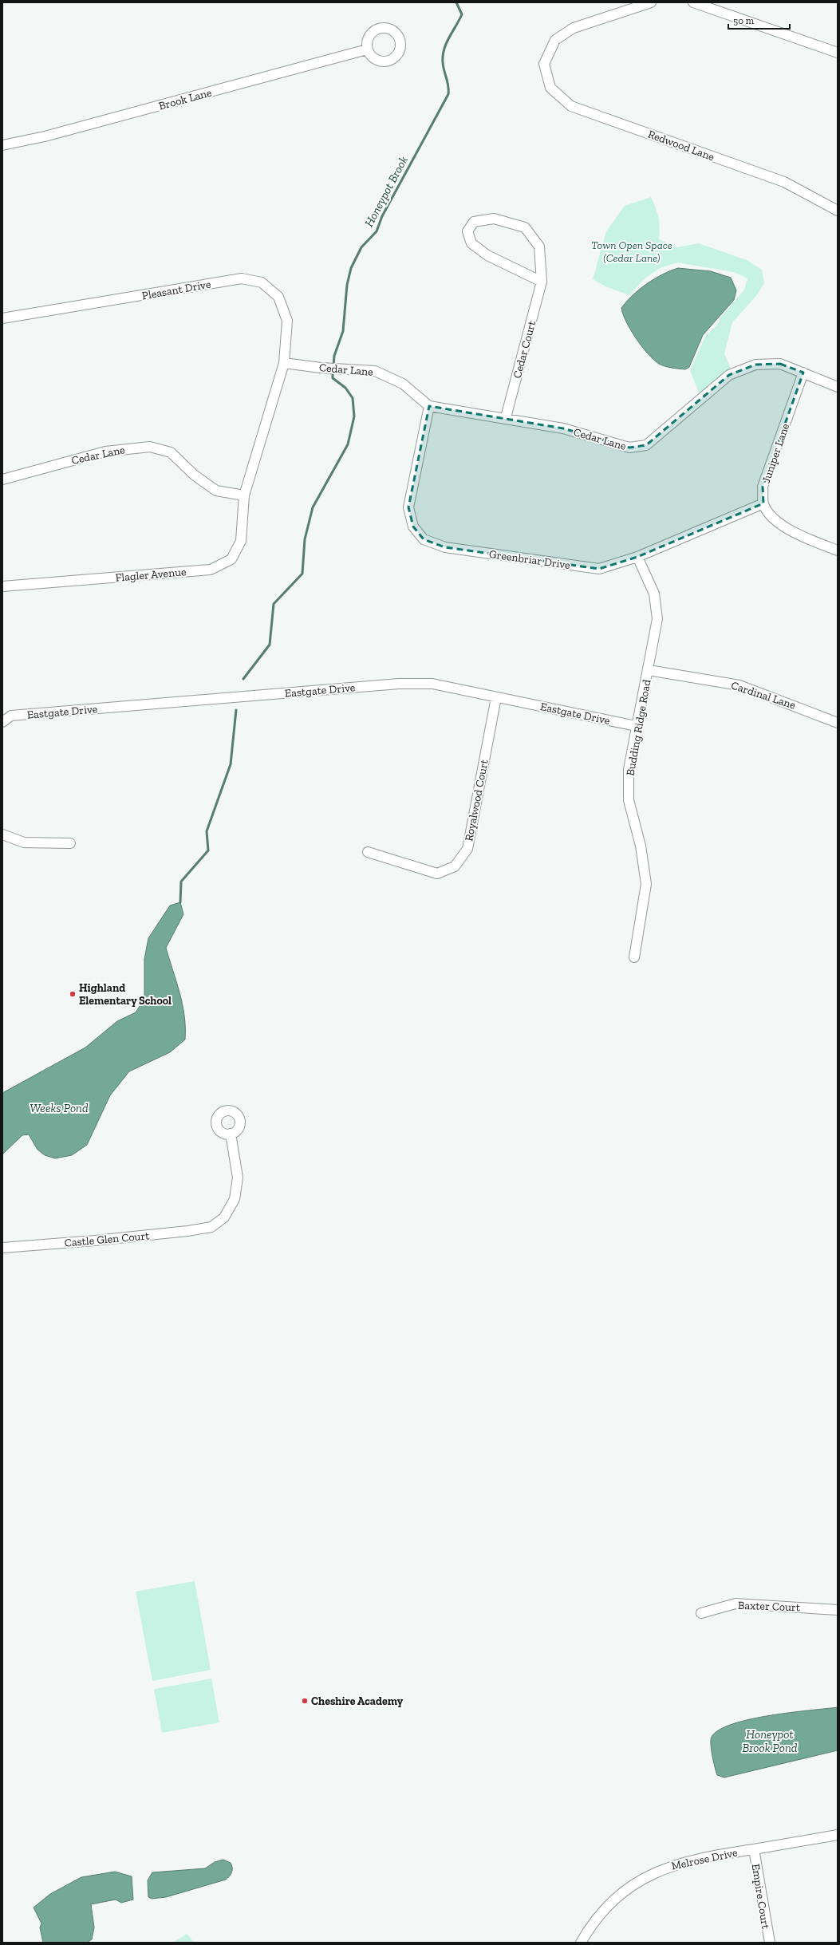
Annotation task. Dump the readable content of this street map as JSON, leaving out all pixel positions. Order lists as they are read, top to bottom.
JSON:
{
  "streets": {
    "street": [
      "Brook Lane",
      "Redwood Lane",
      "Pleasant Drive",
      "Cedar Court",
      "Cedar Lane",
      "Juniper Lane",
      "Greenbriar Drive",
      "Flagler Avenue",
      "Eastgate Drive",
      "Cardinal Lane",
      "Budding Ridge Road",
      "Royalwood Court",
      "Castle Glen Court",
      "Baxter Court",
      "Melrose Drive",
      "Empire Court"
    ]
  },
  "crossings": [
    ["Pleasant Drive", "Cedar Lane"],
    ["Cedar Court", "Cedar Lane"],
    ["Cedar Lane", "Juniper Lane"],
    ["Cedar Lane", "Greenbriar Drive"],
    ["Cedar Lane", "Flagler Avenue"],
    ["Juniper Lane", "Greenbriar Drive"],
    ["Greenbriar Drive", "Budding Ridge Road"],
    ["Eastgate Drive", "Budding Ridge Road"],
    ["Eastgate Drive", "Royalwood Court"],
    ["Cardinal Lane", "Budding Ridge Road"],
    ["Melrose Drive", "Empire Court"]
  ],
  "water": ["Honeypot Brook", "Weeks Pond", "Honeypot Brook Pond"],
  "parks": ["Town Open Space (Cedar Lane)"],
  "places": ["Highland Elementary School", "Cheshire Academy"],
  "scale_bar": "50 m"
}
